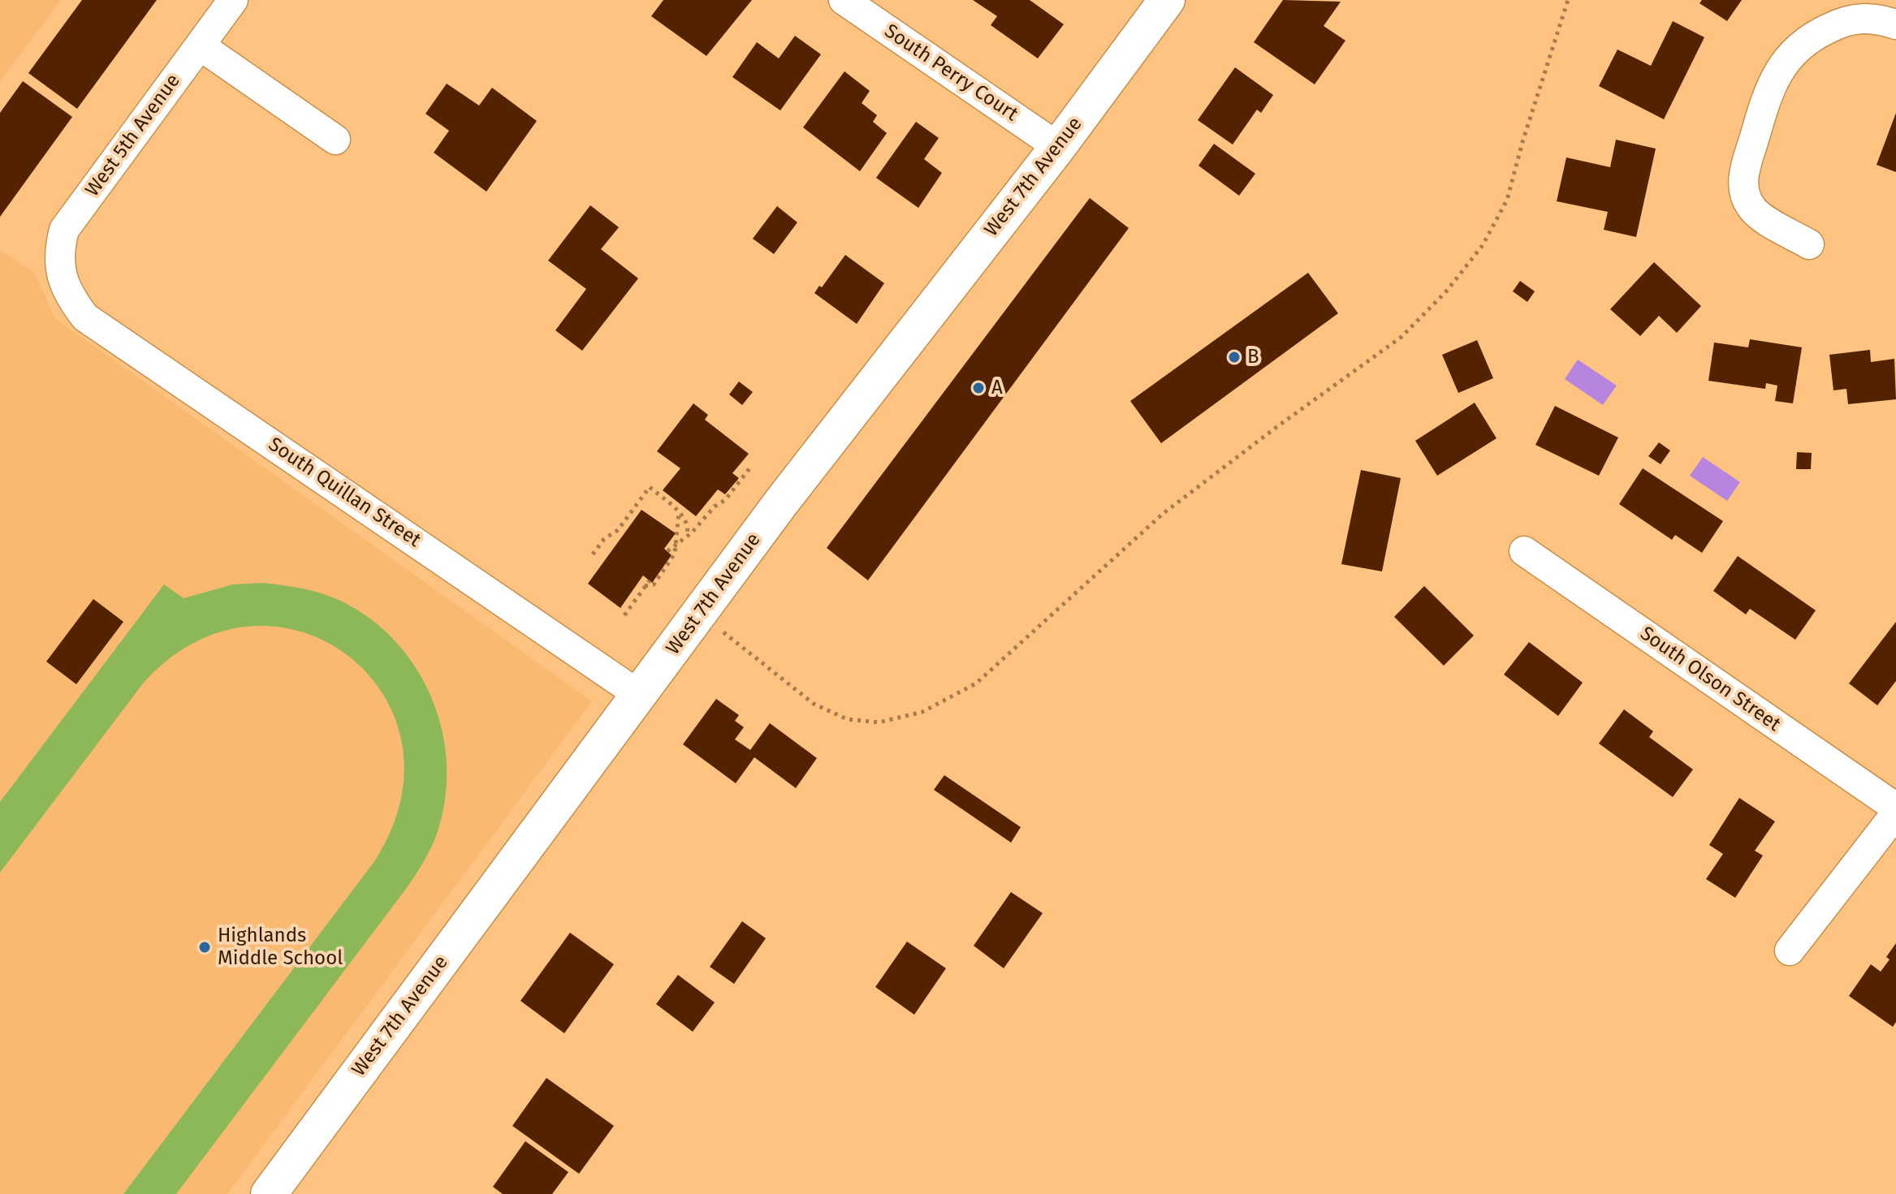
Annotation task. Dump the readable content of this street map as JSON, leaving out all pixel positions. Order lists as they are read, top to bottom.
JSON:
{
  "streets": {
    "street": [
      "South Perry Court",
      "West 5th Avenue",
      "West 7th Avenue",
      "South Quillan Street",
      "South Olson Street"
    ]
  },
  "crossings": [
    ["South Perry Court", "West 7th Avenue"],
    ["West 5th Avenue", "South Quillan Street"],
    ["West 7th Avenue", "South Quillan Street"]
  ],
  "places": ["B", "A", "Highlands Middle School"]
}
